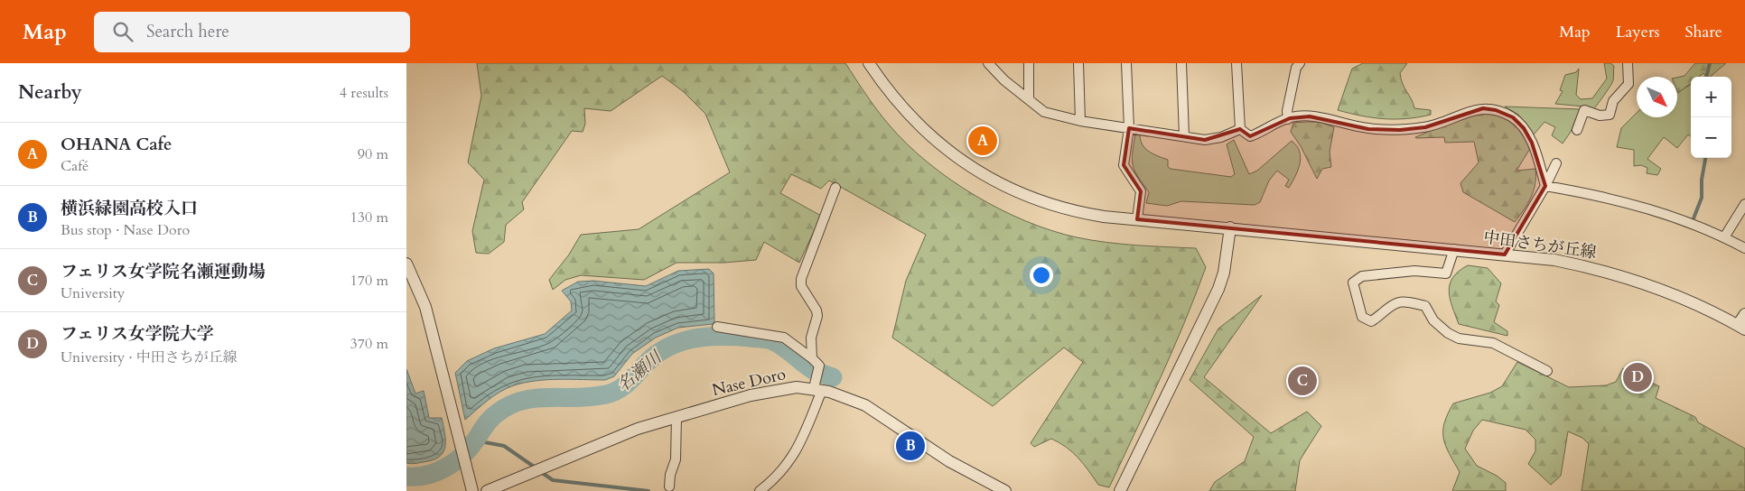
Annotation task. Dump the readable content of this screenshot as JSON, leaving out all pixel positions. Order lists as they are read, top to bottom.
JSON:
{
  "streets": {
    "street": ["中田さちが丘線", "Nase Doro"]
  },
  "water": ["名瀬川"],
  "north": "bottom right",
  "page": {
    "header": "Map",
    "search": "Search here",
    "nav": ["Map", "Layers", "Share"],
    "heading": ["Nearby", "4 results"],
    "map_buttons": ["+", "−"],
    "list": [
      {
        "mark": "A",
        "name": "OHANA Cafe",
        "note": "Café",
        "value": "90 m"
      },
      {
        "mark": "B",
        "name": "横浜緑園高校入口",
        "note": "Bus stop · Nase Doro",
        "value": "130 m"
      },
      {
        "mark": "C",
        "name": "フェリス女学院名瀬運動場",
        "note": "University",
        "value": "170 m"
      },
      {
        "mark": "D",
        "name": "フェリス女学院大学",
        "note": "University · 中田さちが丘線",
        "value": "370 m"
      }
    ],
    "pins": [
      "A",
      "D",
      "C",
      "B"
    ]
  }
}
